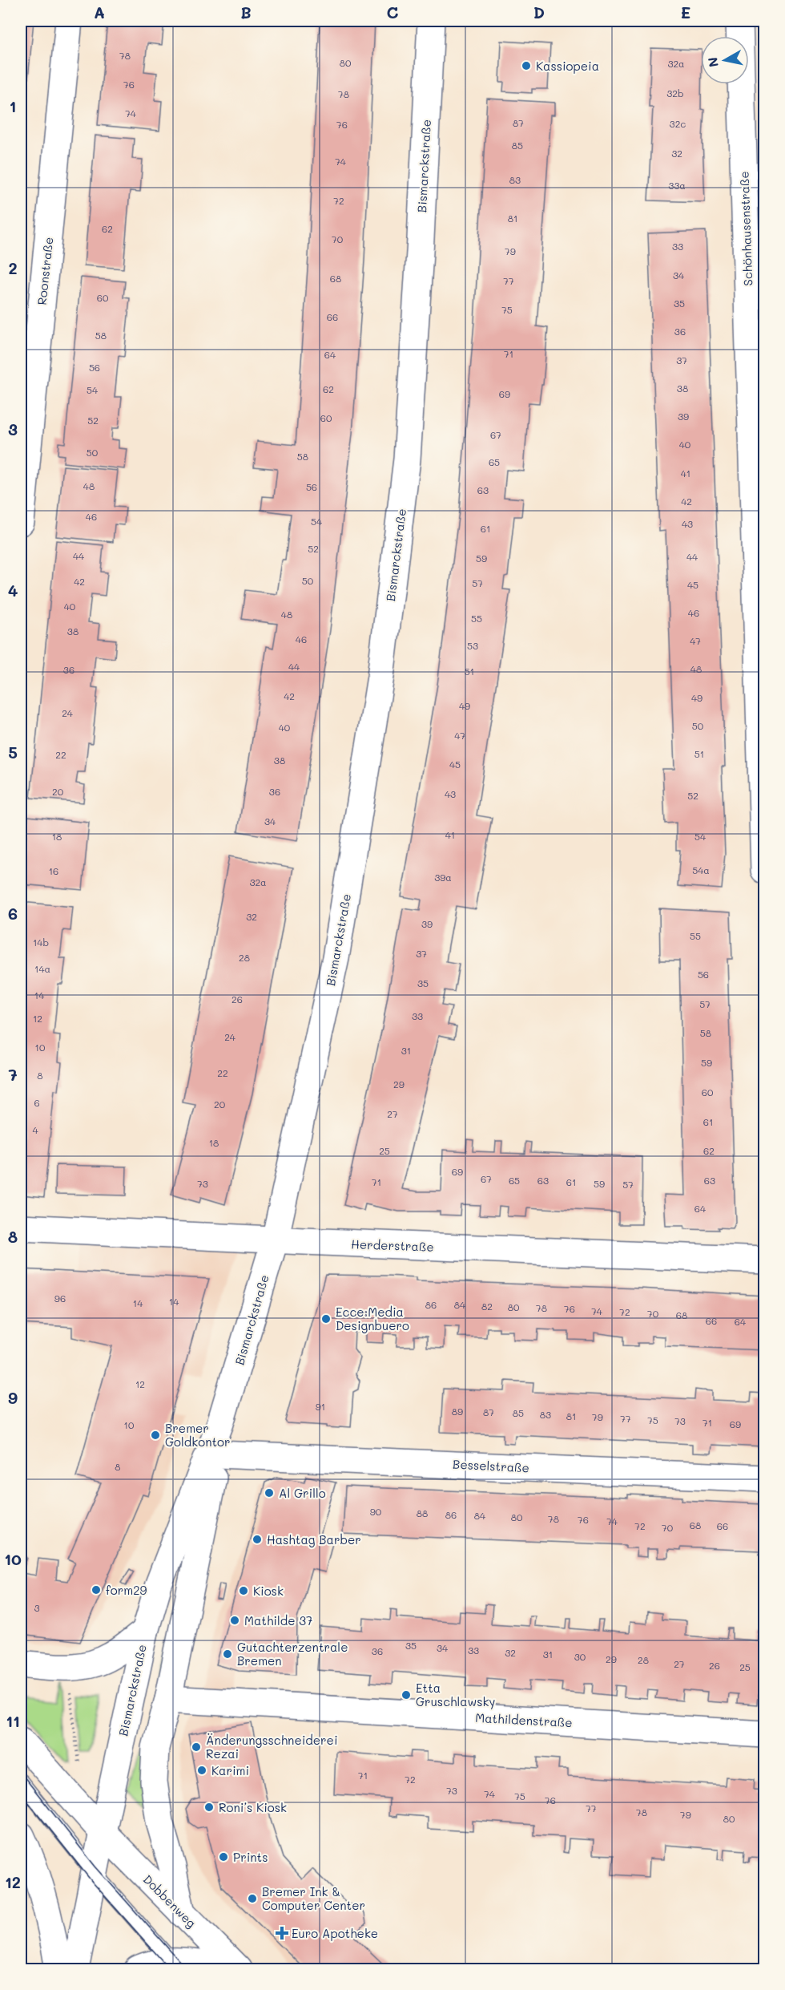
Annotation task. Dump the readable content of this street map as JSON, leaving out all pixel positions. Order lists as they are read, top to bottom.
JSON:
{
  "streets": {
    "street": [
      "Bismarckstraße",
      "Schönhausenstraße",
      "Roonstraße",
      "Herderstraße",
      "Besselstraße",
      "Mathildenstraße",
      "Dobbenweg"
    ]
  },
  "crossings": [
    ["Bismarckstraße", "Herderstraße"],
    ["Bismarckstraße", "Dobbenweg"]
  ],
  "places": {
    "other": [
      "Kassiopeia",
      "Ecce:Media Designbuero",
      "Bremer Goldkontor",
      "Al Grillo",
      "Hashtag Barber",
      "form29",
      "Kiosk",
      "Mathilde 37",
      "Gutachterzentrale Bremen",
      "Etta Gruschlawsky",
      "Änderungsschneiderei Rezai",
      "Karimi",
      "Roniʼs Kiosk",
      "Prints",
      "Bremer Ink & Computer Center"
    ],
    "health": ["Euro Apotheke"]
  },
  "house_numbers": [
    "78",
    "80",
    "32a",
    "76",
    "32b",
    "78",
    "74",
    "87",
    "32c",
    "76",
    "85",
    "32",
    "74",
    "83",
    "33a",
    "72",
    "81",
    "62",
    "70",
    "33",
    "79",
    "34",
    "68",
    "77",
    "60",
    "35",
    "75",
    "66",
    "36",
    "58",
    "71",
    "64",
    "37",
    "56",
    "38",
    "62",
    "54",
    "69",
    "39",
    "60",
    "52",
    "67",
    "40",
    "50",
    "58",
    "65",
    "41",
    "48",
    "56",
    "63",
    "42",
    "46",
    "54",
    "43",
    "61",
    "52",
    "44",
    "44",
    "59",
    "50",
    "42",
    "57",
    "45",
    "40",
    "46",
    "48",
    "55",
    "38",
    "46",
    "47",
    "53",
    "44",
    "48",
    "36",
    "51",
    "42",
    "49",
    "49",
    "24",
    "50",
    "40",
    "47",
    "51",
    "22",
    "38",
    "45",
    "20",
    "36",
    "43",
    "52",
    "34",
    "41",
    "18",
    "54",
    "54a",
    "16",
    "39a",
    "32a",
    "32",
    "39",
    "55",
    "14b",
    "37",
    "28",
    "14a",
    "56",
    "35",
    "14",
    "26",
    "57",
    "33",
    "12",
    "58",
    "24",
    "10",
    "31",
    "59",
    "22",
    "8",
    "29",
    "60",
    "6",
    "20",
    "27",
    "61",
    "4",
    "18",
    "25",
    "62",
    "69",
    "67",
    "65",
    "63",
    "63",
    "71",
    "61",
    "73",
    "59",
    "57",
    "64",
    "96",
    "14",
    "14",
    "86",
    "84",
    "82",
    "80",
    "78",
    "76",
    "74",
    "72",
    "70",
    "68",
    "66",
    "64",
    "12",
    "91",
    "89",
    "87",
    "85",
    "83",
    "81",
    "79",
    "77",
    "75",
    "73",
    "71",
    "69",
    "10",
    "8",
    "90",
    "88",
    "86",
    "84",
    "80",
    "78",
    "76",
    "74",
    "68",
    "72",
    "66",
    "70",
    "3",
    "35",
    "34",
    "33",
    "36",
    "32",
    "31",
    "30",
    "29",
    "28",
    "27",
    "26",
    "25",
    "71",
    "72",
    "73",
    "74",
    "75",
    "76",
    "77",
    "78",
    "79",
    "80"
  ],
  "north": "left",
  "grid": {
    "columns": [
      "A",
      "B",
      "C",
      "D",
      "E"
    ],
    "rows": [
      "1",
      "2",
      "3",
      "4",
      "5",
      "6",
      "7",
      "8",
      "9",
      "10",
      "11",
      "12"
    ]
  }
}
